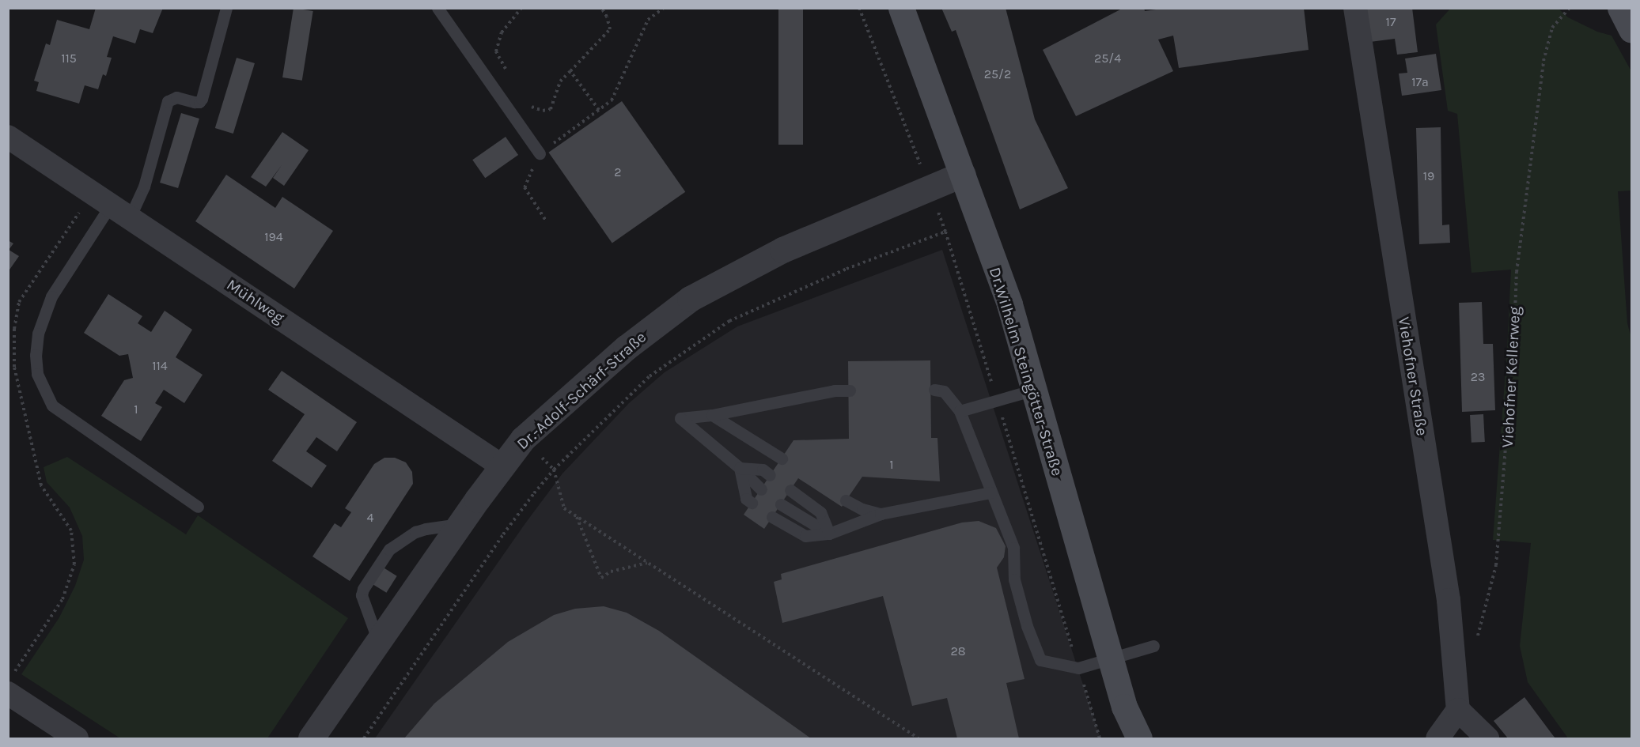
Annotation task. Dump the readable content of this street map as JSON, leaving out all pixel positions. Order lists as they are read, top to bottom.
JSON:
{
  "streets": {
    "main road": ["Dr.Wilhelm Steingötter-Straße"],
    "street": ["Mühlweg", "Viehofner Straße", "Dr.-Adolf-Schärf-Straße"],
    "path": ["Viehofner Kellerweg"]
  },
  "crossings": [
    ["Mühlweg", "Dr.-Adolf-Schärf-Straße"],
    ["Dr.Wilhelm Steingötter-Straße", "Dr.-Adolf-Schärf-Straße"]
  ],
  "house_numbers": [
    "17",
    "115",
    "25/4",
    "25/2",
    "17a",
    "2",
    "19",
    "194",
    "114",
    "23",
    "1",
    "1",
    "4",
    "28"
  ]
}
